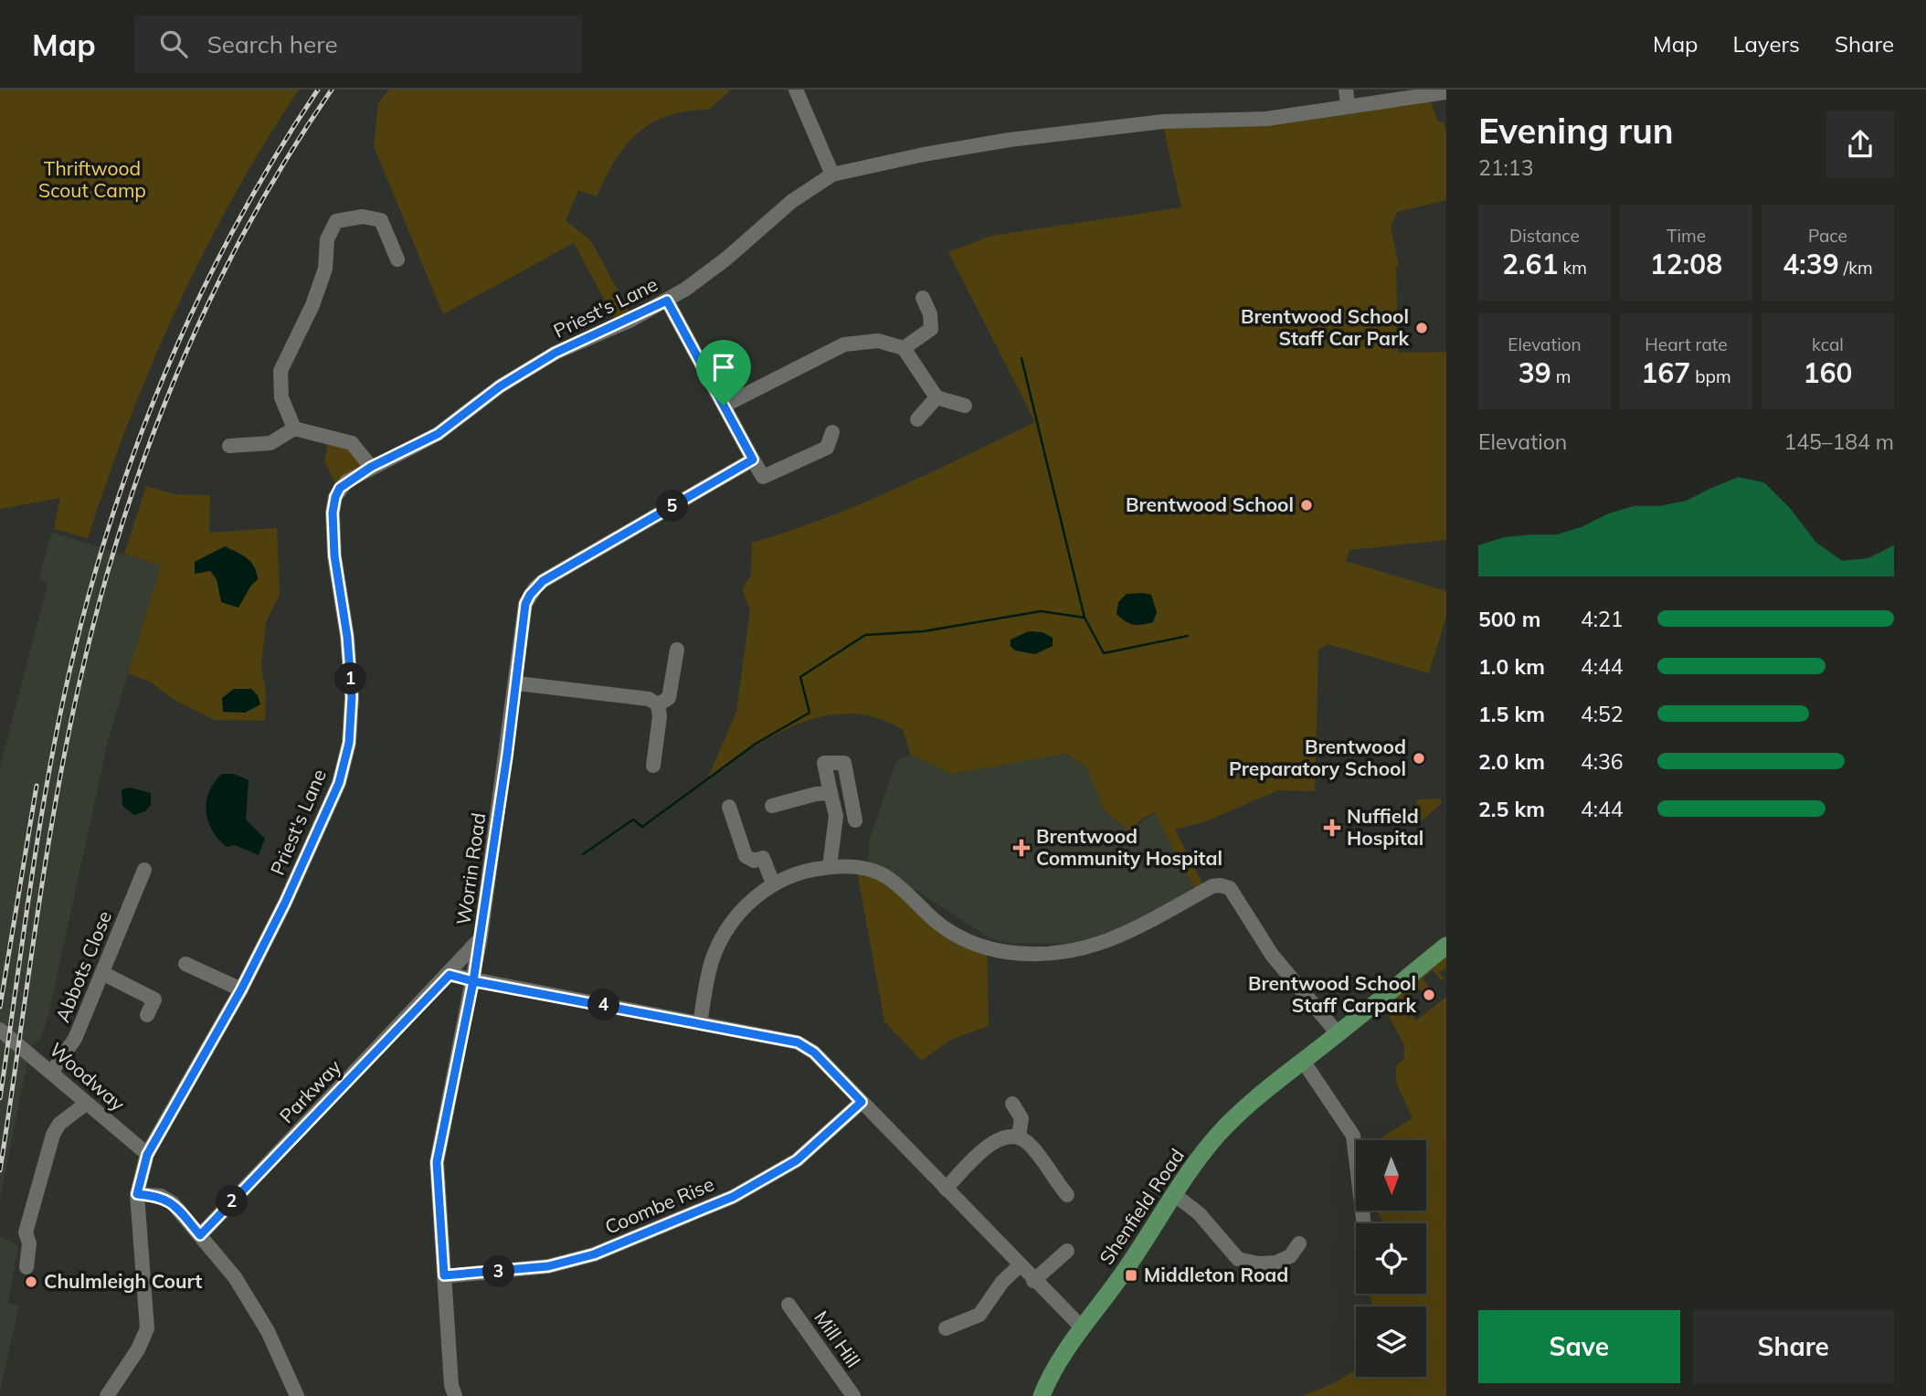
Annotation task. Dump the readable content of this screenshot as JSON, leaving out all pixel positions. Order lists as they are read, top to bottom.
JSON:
{
  "streets": {
    "main road": ["Shenfield Road"],
    "street": [
      "Priest's Lane",
      "Worrin Road",
      "Abbots Close",
      "Woodway",
      "Parkway",
      "Coombe Rise",
      "Mill Hill"
    ]
  },
  "crossings": [
    ["Priest's Lane", "Woodway"],
    ["Worrin Road", "Parkway"],
    ["Worrin Road", "Coombe Rise"],
    ["Abbots Close", "Woodway"]
  ],
  "parks": ["Thriftwood Scout Camp"],
  "places": {
    "other": [
      "Brentwood School Staff Car Park",
      "Brentwood School",
      "Brentwood Preparatory School",
      "Brentwood School Staff Carpark",
      "Chulmleigh Court"
    ],
    "health": ["Nuffield Hospital", "Brentwood Community Hospital"],
    "transit": ["Middleton Road"]
  },
  "north": "bottom",
  "page": {
    "header": "Map",
    "search": "Search here",
    "nav": ["Map", "Layers", "Share"],
    "heading": ["Evening run", "21:13"],
    "stats": [
      ["Distance", "2.61 km"],
      ["Time", "12:08"],
      ["Pace", "4:39 /km"],
      ["Elevation", "39 m"],
      ["Heart rate", "167 bpm"],
      ["kcal", "160"]
    ],
    "chart": ["Elevation", "145–184 m"],
    "pins": [
      "5",
      "1",
      "4",
      "2",
      "3"
    ],
    "list": [
      {
        "name": "500 m",
        "note": "4:21"
      },
      {
        "name": "1.0 km",
        "note": "4:44"
      },
      {
        "name": "1.5 km",
        "note": "4:52"
      },
      {
        "name": "2.0 km",
        "note": "4:36"
      },
      {
        "name": "2.5 km",
        "note": "4:44"
      }
    ],
    "buttons": ["Save", "Share"]
  }
}
